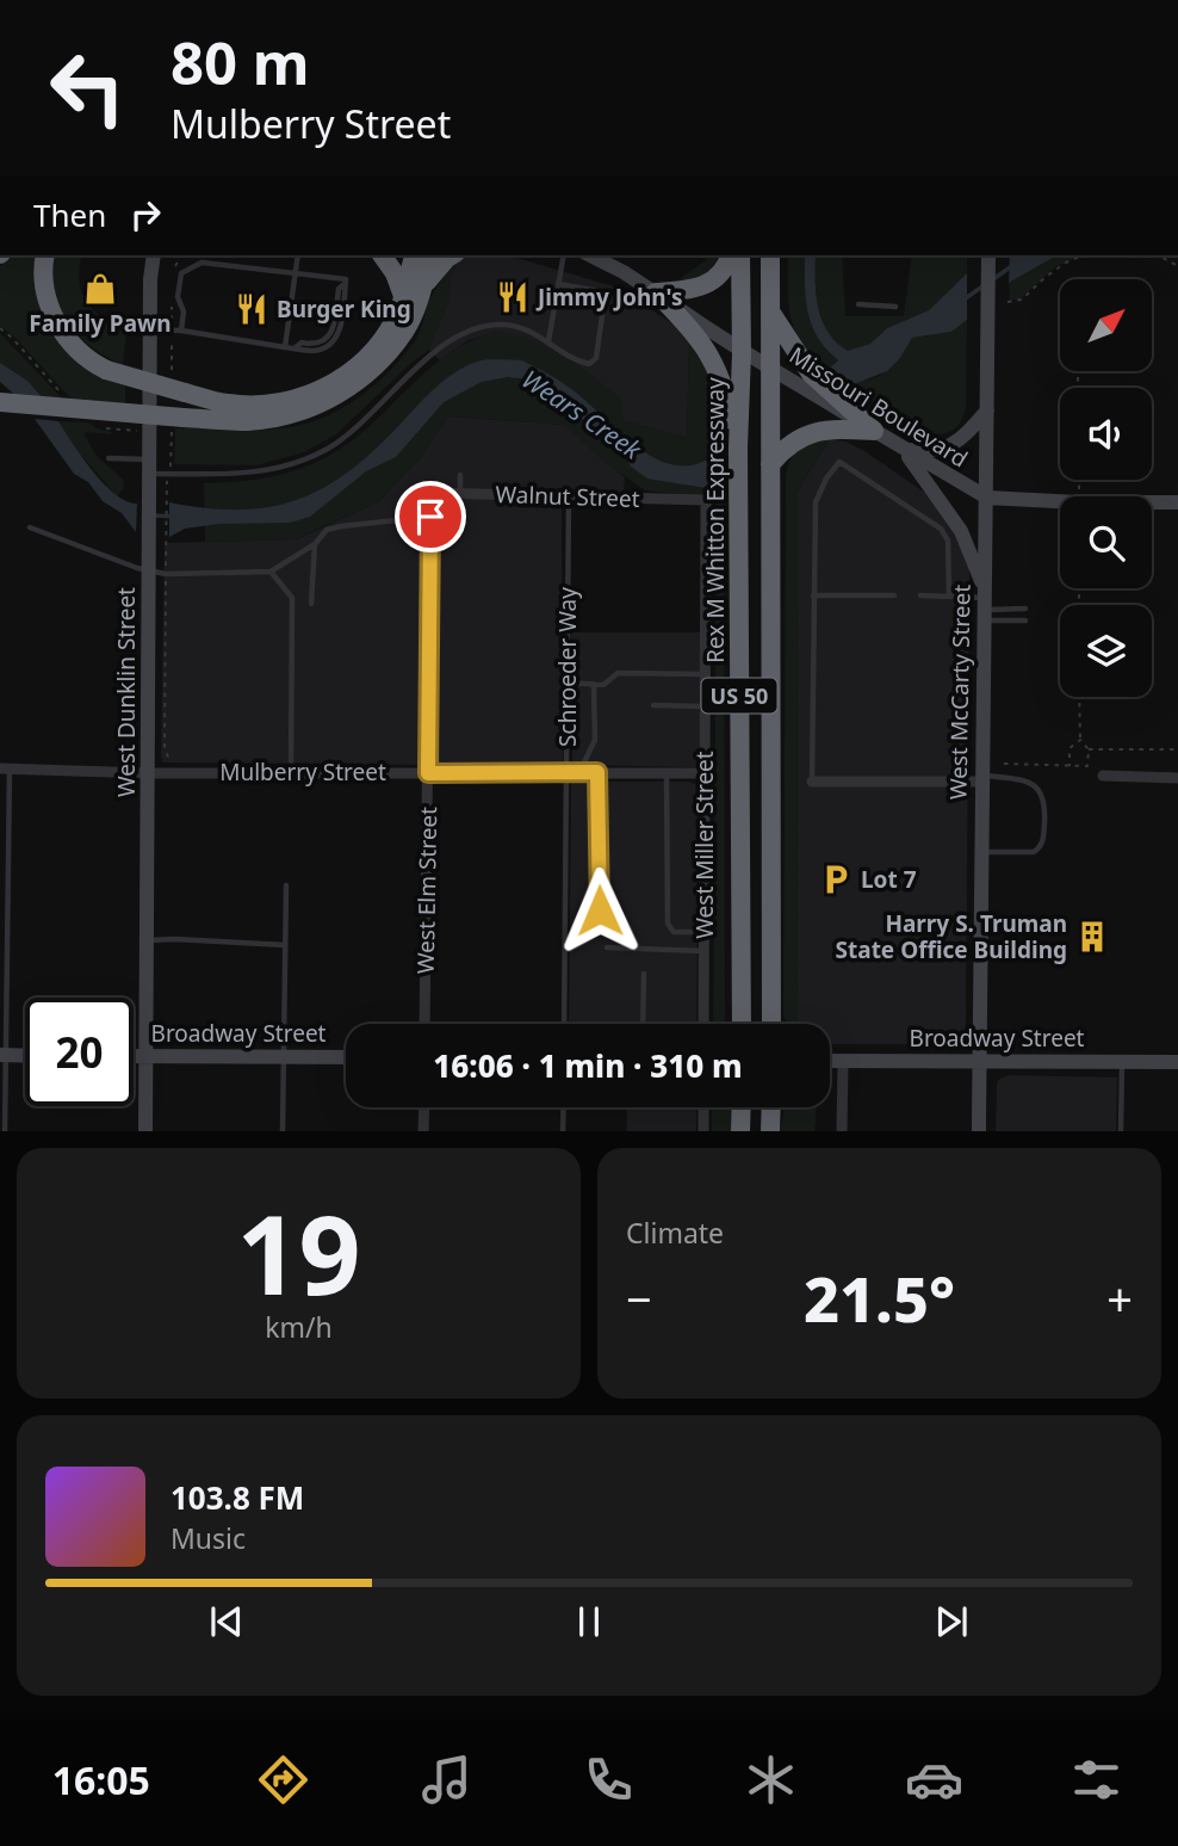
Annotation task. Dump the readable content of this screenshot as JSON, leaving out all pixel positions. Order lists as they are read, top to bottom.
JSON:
{
  "streets": {
    "highway": ["Rex M Whitton Expressway", "US 50"],
    "main road": [
      "Missouri Boulevard",
      "West Dunklin Street",
      "West McCarty Street",
      "Broadway Street"
    ],
    "street": [
      "Walnut Street",
      "Mulberry Street",
      "West Miller Street",
      "West Elm Street"
    ],
    "lane": ["Schroeder Way"]
  },
  "crossings": [
    ["Missouri Boulevard", "Rex M Whitton Expressway"],
    ["Missouri Boulevard", "West McCarty Street"],
    ["Missouri Boulevard", "US 50"],
    ["Walnut Street", "Schroeder Way"],
    ["Walnut Street", "West Miller Street"],
    ["Walnut Street", "West Elm Street"],
    ["Schroeder Way", "Mulberry Street"],
    ["West Dunklin Street", "Mulberry Street"],
    ["West Dunklin Street", "Broadway Street"],
    ["West McCarty Street", "Broadway Street"],
    ["Mulberry Street", "West Miller Street"],
    ["Mulberry Street", "West Elm Street"]
  ],
  "water": ["Wears Creek"],
  "places": {
    "shop": ["Family Pawn"],
    "restaurant": ["Jimmy John's", "Burger King"],
    "parking": ["Lot 7"],
    "building": ["Harry S. Truman State Office Building"]
  },
  "north": "top right",
  "page": {
    "turn": ["80 m", "Mulberry Street"],
    "then": "Then",
    "limit": "20",
    "trip": "16:06 · 1 min · 310 m",
    "tile": [
      ["19", "km/h"],
      "Climate"
    ],
    "heat": ["−", "21.5°", "+"],
    "song": ["103.8 FM", "Music"],
    "tabs": "16:05"
  }
}
